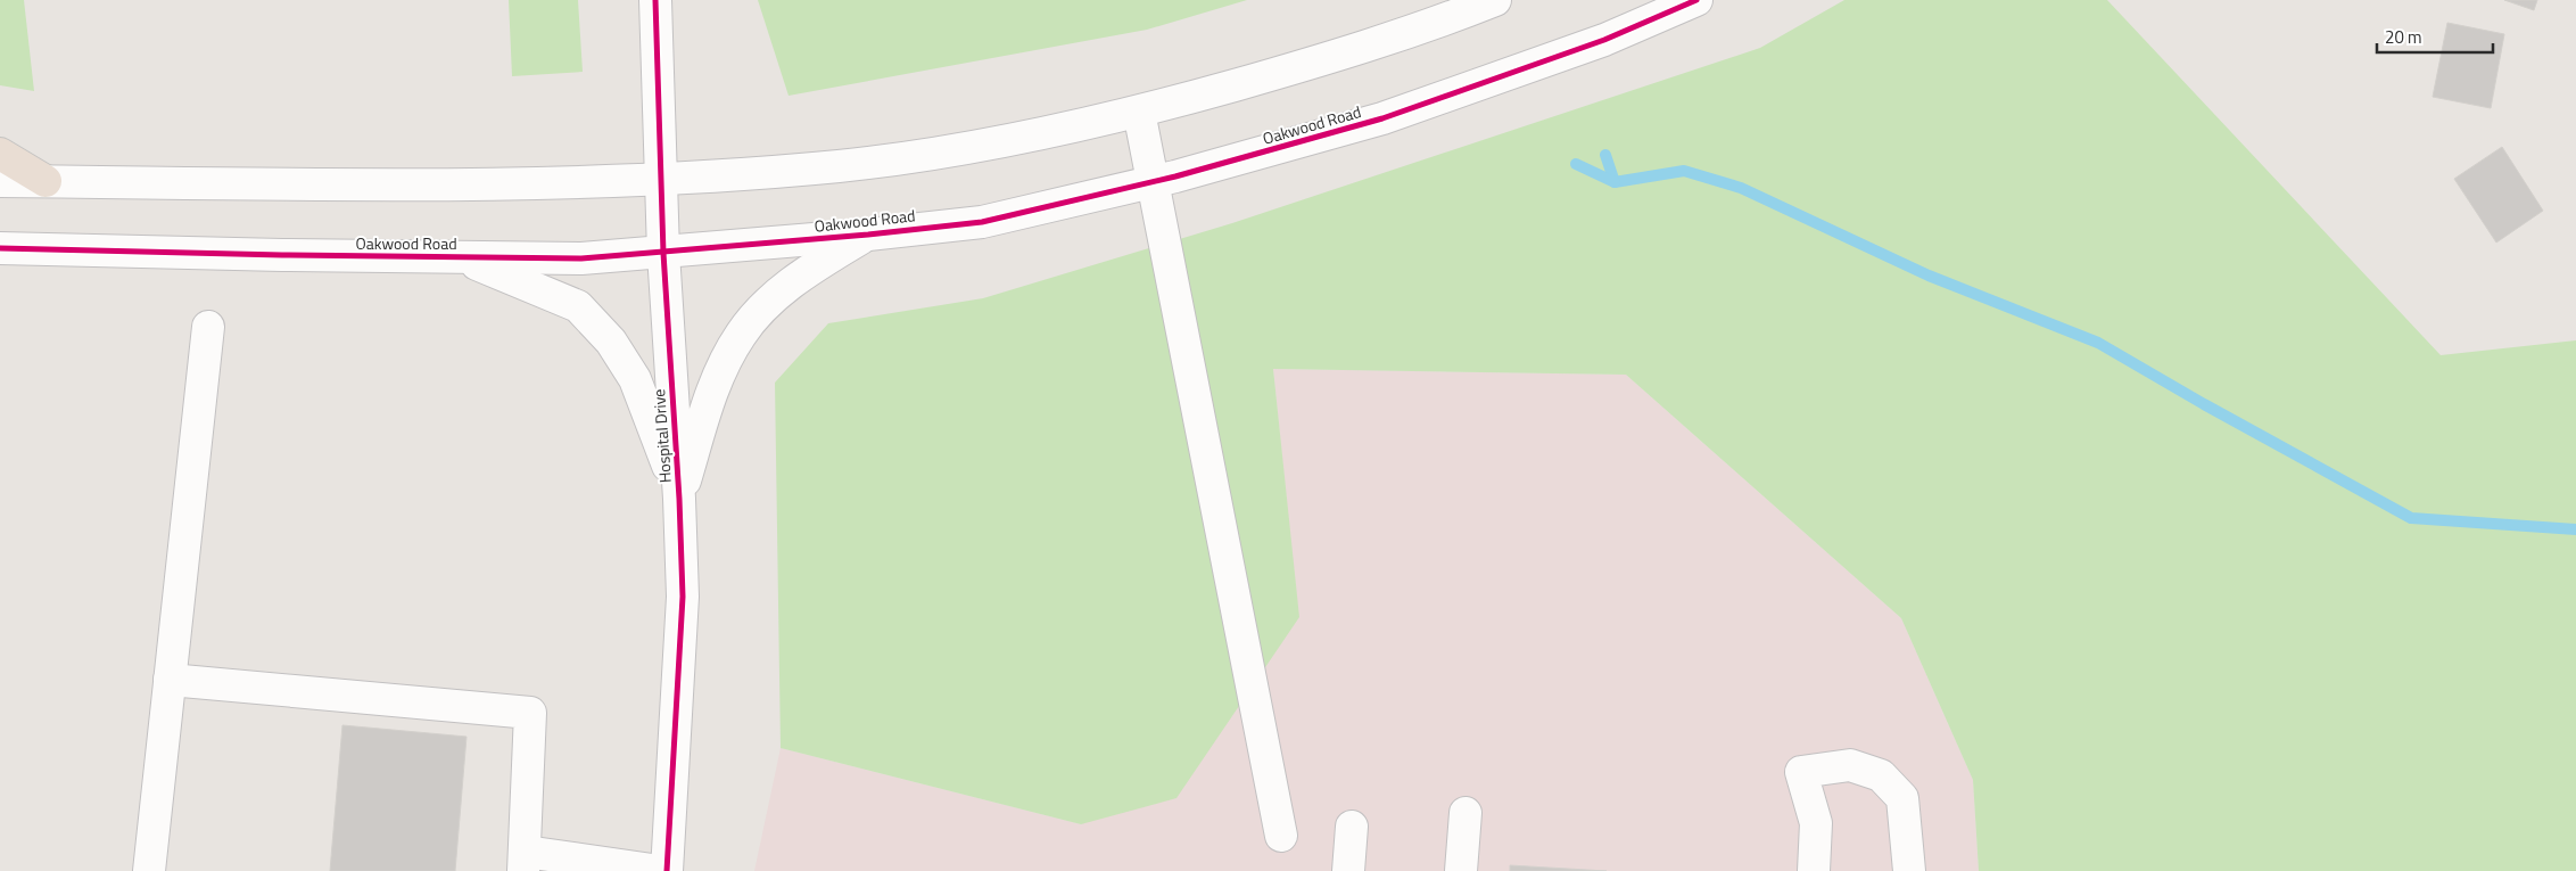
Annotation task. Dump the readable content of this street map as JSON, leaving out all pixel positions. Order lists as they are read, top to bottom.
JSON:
{
  "streets": {
    "street": ["Oakwood Road", "Hospital Drive"]
  },
  "crossings": [
    ["Oakwood Road", "Hospital Drive"]
  ],
  "scale_bar": "20 m"
}
